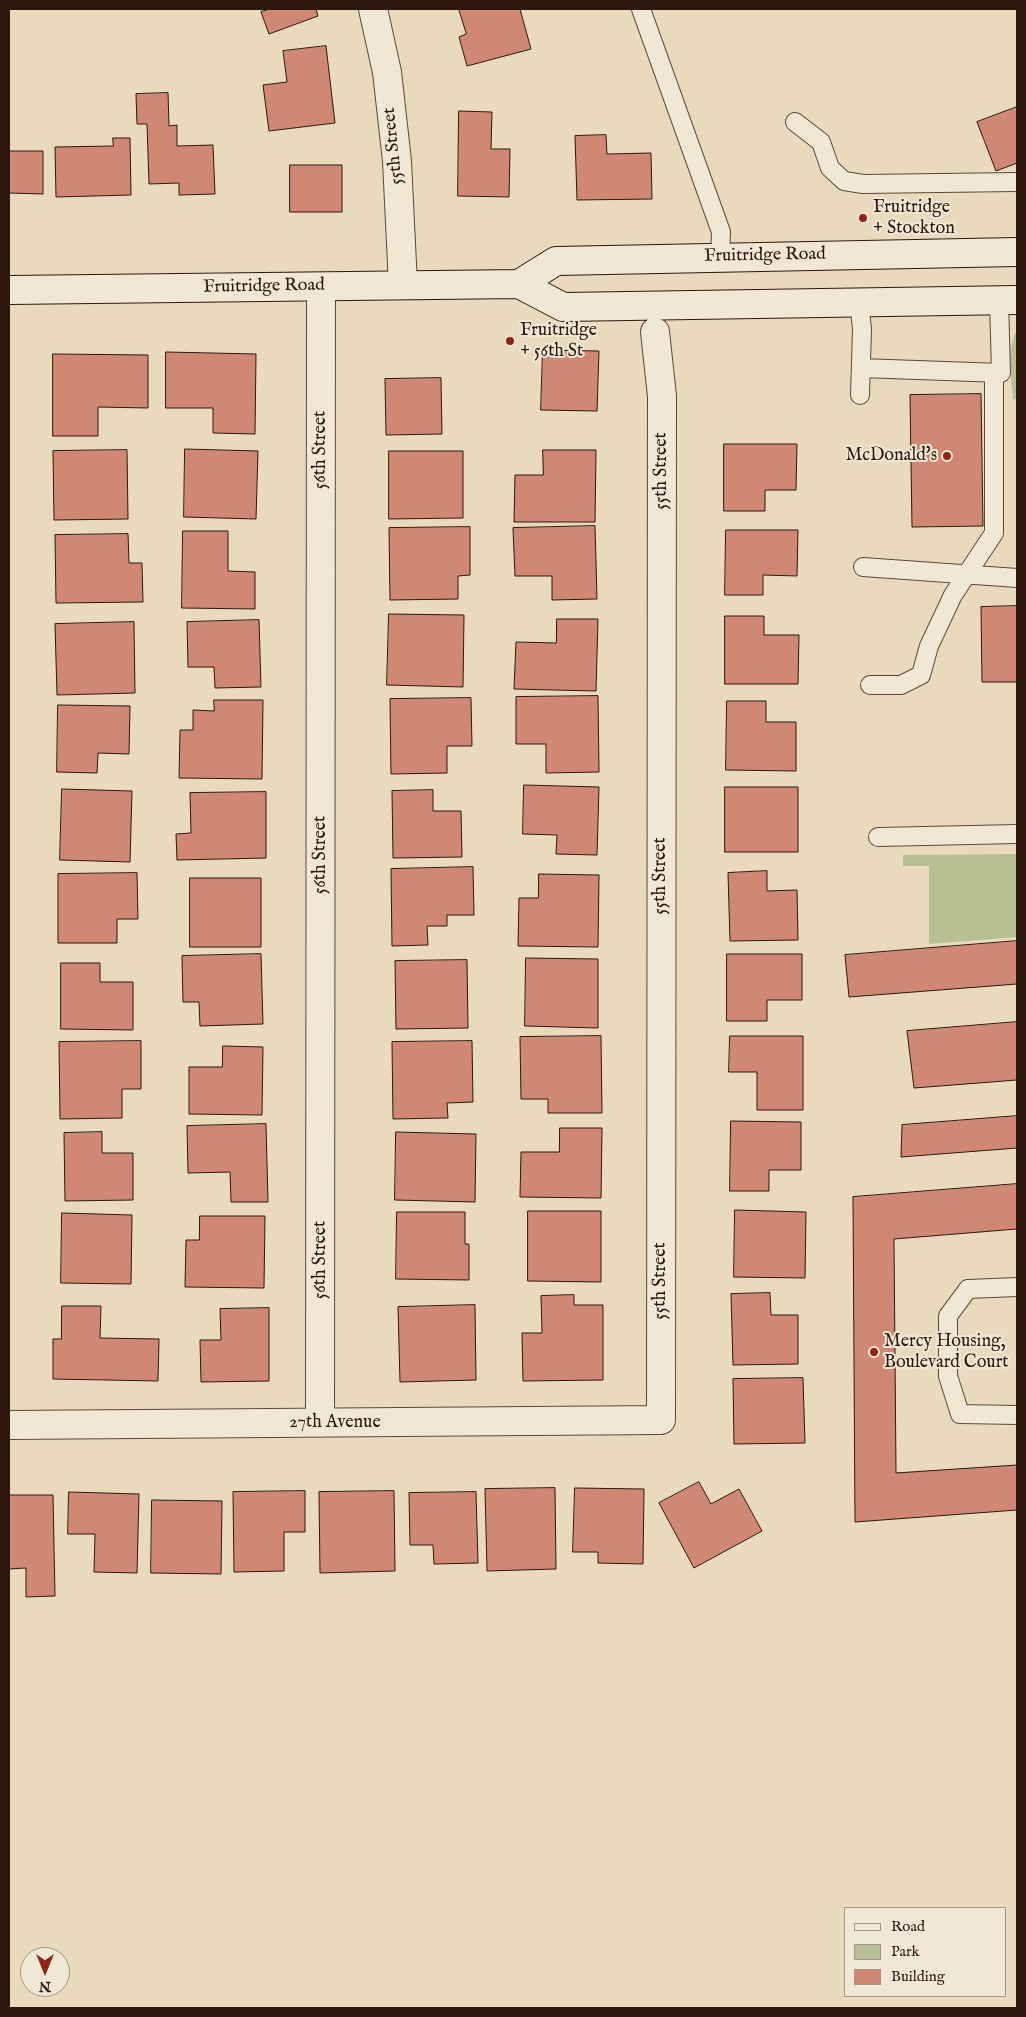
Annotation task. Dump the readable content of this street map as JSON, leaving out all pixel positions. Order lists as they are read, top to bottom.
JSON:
{
  "streets": {
    "street": [
      "55th Street",
      "Fruitridge Road",
      "56th Street",
      "27th Avenue"
    ]
  },
  "crossings": [
    ["55th Street", "Fruitridge Road"],
    ["55th Street", "27th Avenue"],
    ["Fruitridge Road", "56th Street"],
    ["56th Street", "27th Avenue"]
  ],
  "places": [
    "Fruitridge + Stockton",
    "Fruitridge + 56th St",
    "McDonald's",
    "Mercy Housing, Boulevard Court"
  ],
  "legend": ["Road", "Park", "Building"],
  "north": "bottom"
}
